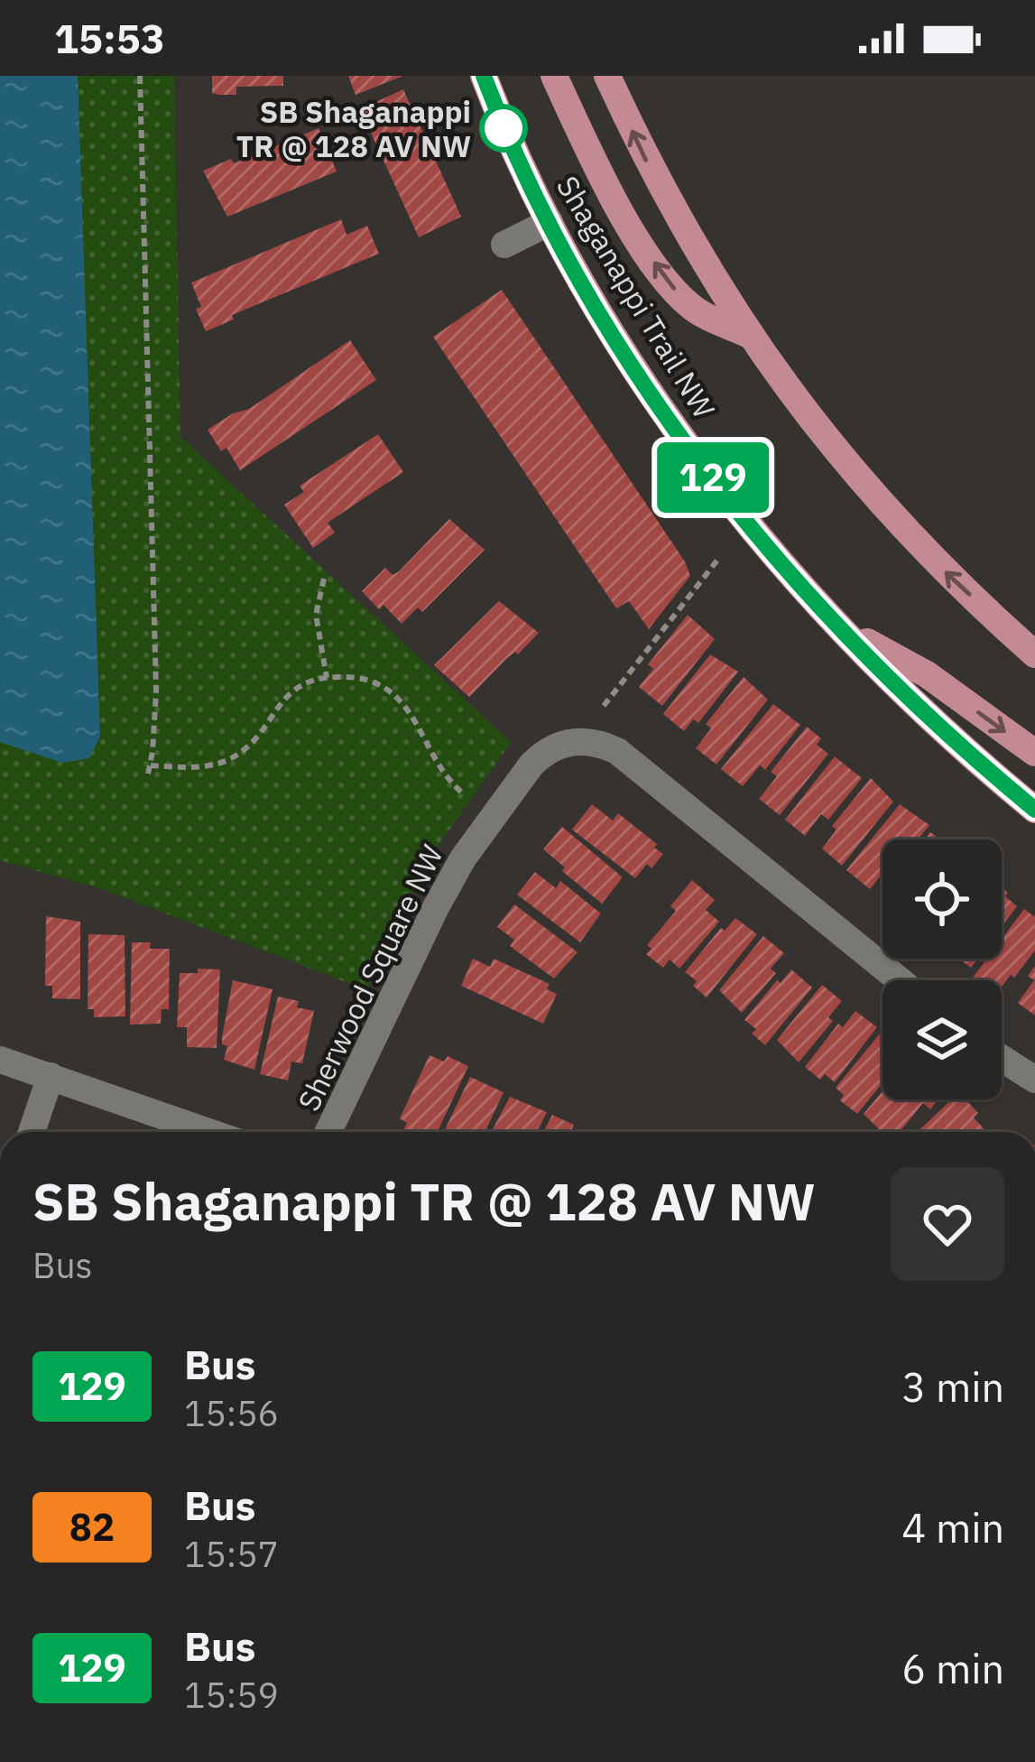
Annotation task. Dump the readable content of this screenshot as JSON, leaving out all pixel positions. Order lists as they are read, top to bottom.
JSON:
{
  "streets": {
    "main road": ["Shaganappi Trail NW"],
    "street": ["Sherwood Square NW"]
  },
  "places": ["SB Shaganappi TR @ 128 AV NW"],
  "lines": ["bus line 129"],
  "page": {
    "status": "15:53",
    "on_map": "129",
    "heading": ["SB Shaganappi TR @ 128 AV NW", "Bus"],
    "list": [
      {
        "mark": "129",
        "name": "Bus",
        "note": "15:56",
        "value": "3 min"
      },
      {
        "mark": "82",
        "name": "Bus",
        "note": "15:57",
        "value": "4 min"
      },
      {
        "mark": "129",
        "name": "Bus",
        "note": "15:59",
        "value": "6 min"
      }
    ]
  }
}
